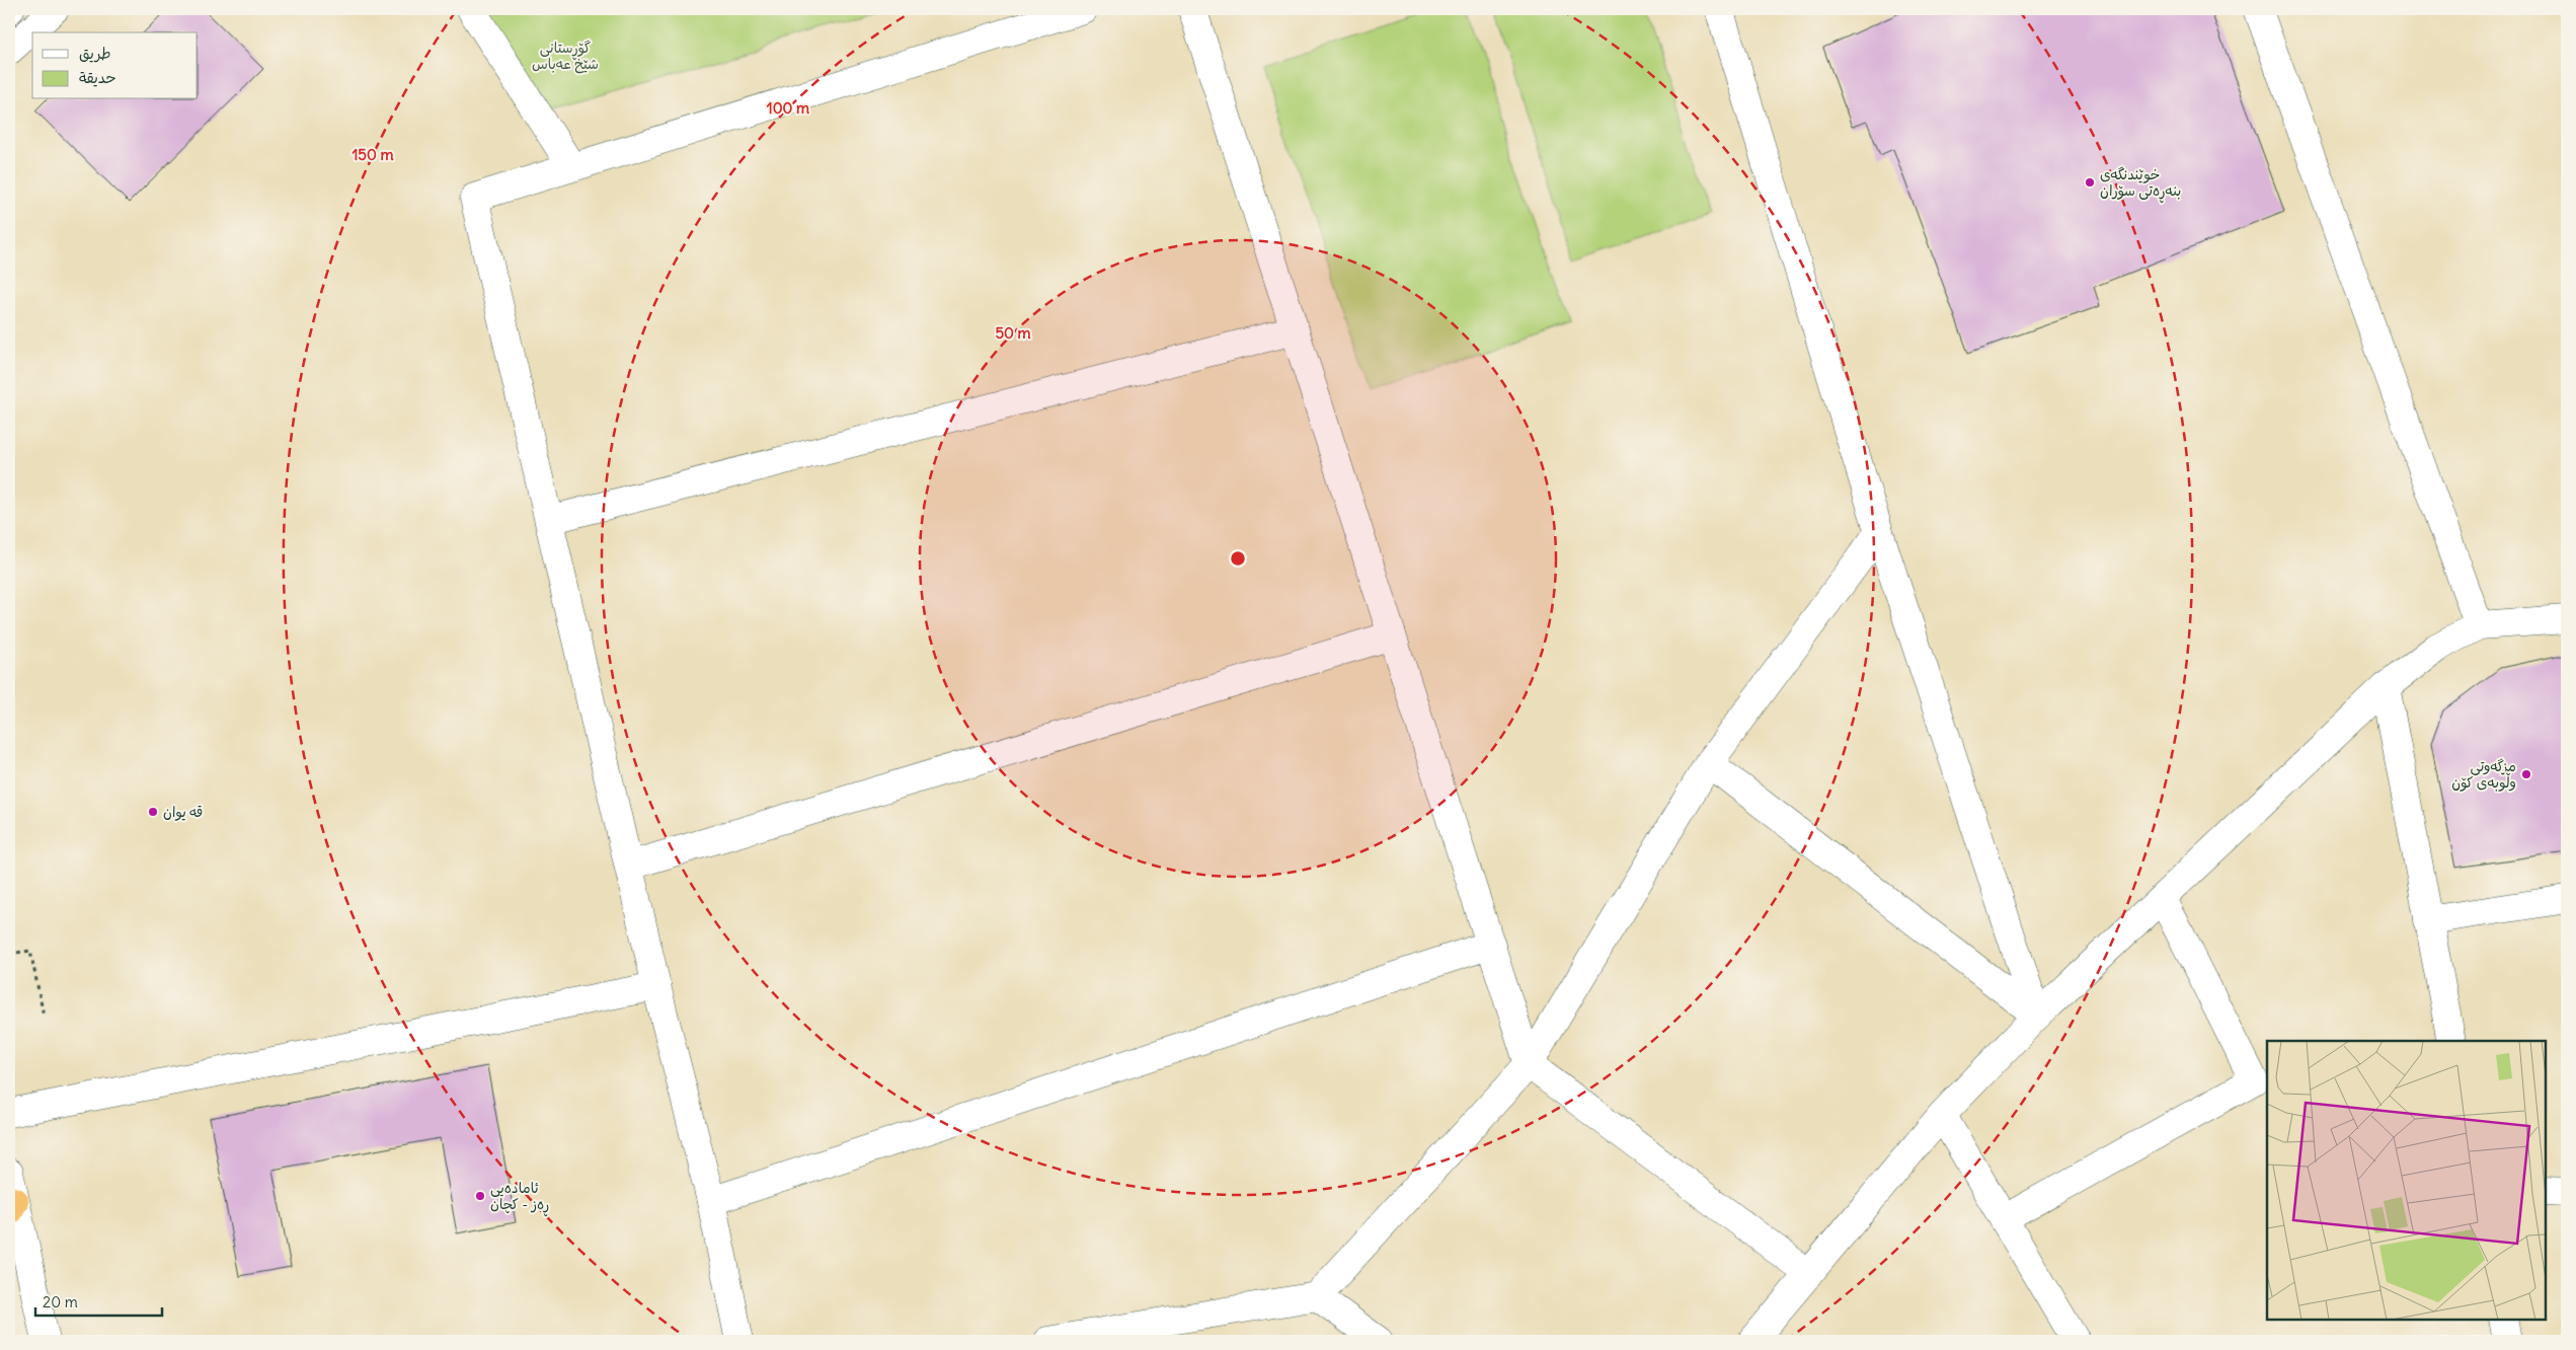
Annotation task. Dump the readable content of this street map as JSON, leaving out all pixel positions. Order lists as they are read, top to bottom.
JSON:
{
  "parks": ["گۆڕستانی شێخ عەباس"],
  "places": [
    "خوێندنگەی بنەڕەتی سۆران",
    "مزگەوتی وڵوبەی کۆن",
    "قه یوان",
    "ئامادەیی ڕەز - کچان"
  ],
  "legend": ["طريق", "حديقة"],
  "scale_bar": "20 m",
  "rings": ["100 m", "150 m", "50 m"]
}
